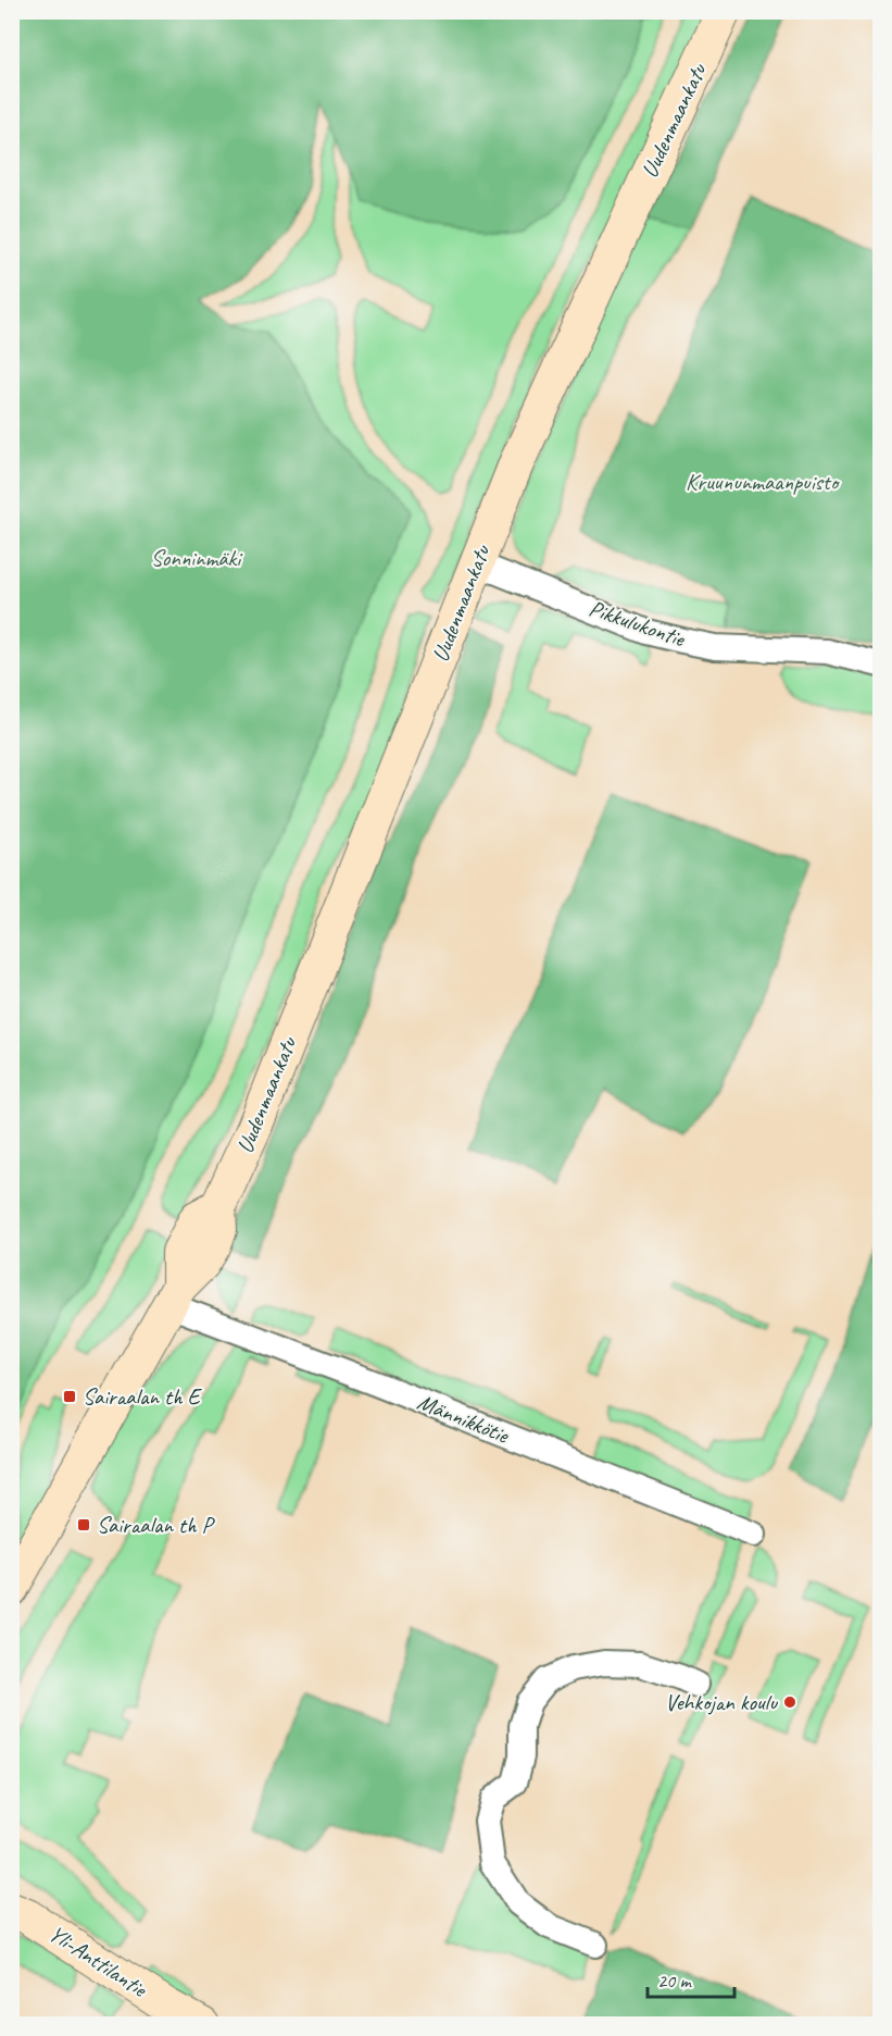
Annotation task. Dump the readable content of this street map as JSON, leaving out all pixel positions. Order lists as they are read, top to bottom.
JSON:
{
  "streets": {
    "main road": ["Uudenmaankatu", "Yli-Anttilantie"],
    "street": ["Pikkulukontie", "Männikkötie"]
  },
  "crossings": [
    ["Uudenmaankatu", "Pikkulukontie"],
    ["Uudenmaankatu", "Männikkötie"]
  ],
  "parks": ["Kruununmaanpuisto", "Sonninmäki"],
  "places": {
    "transit": ["Sairaalan th E", "Sairaalan th P"],
    "other": ["Vehkojan koulu"]
  },
  "scale_bar": "20 m"
}
